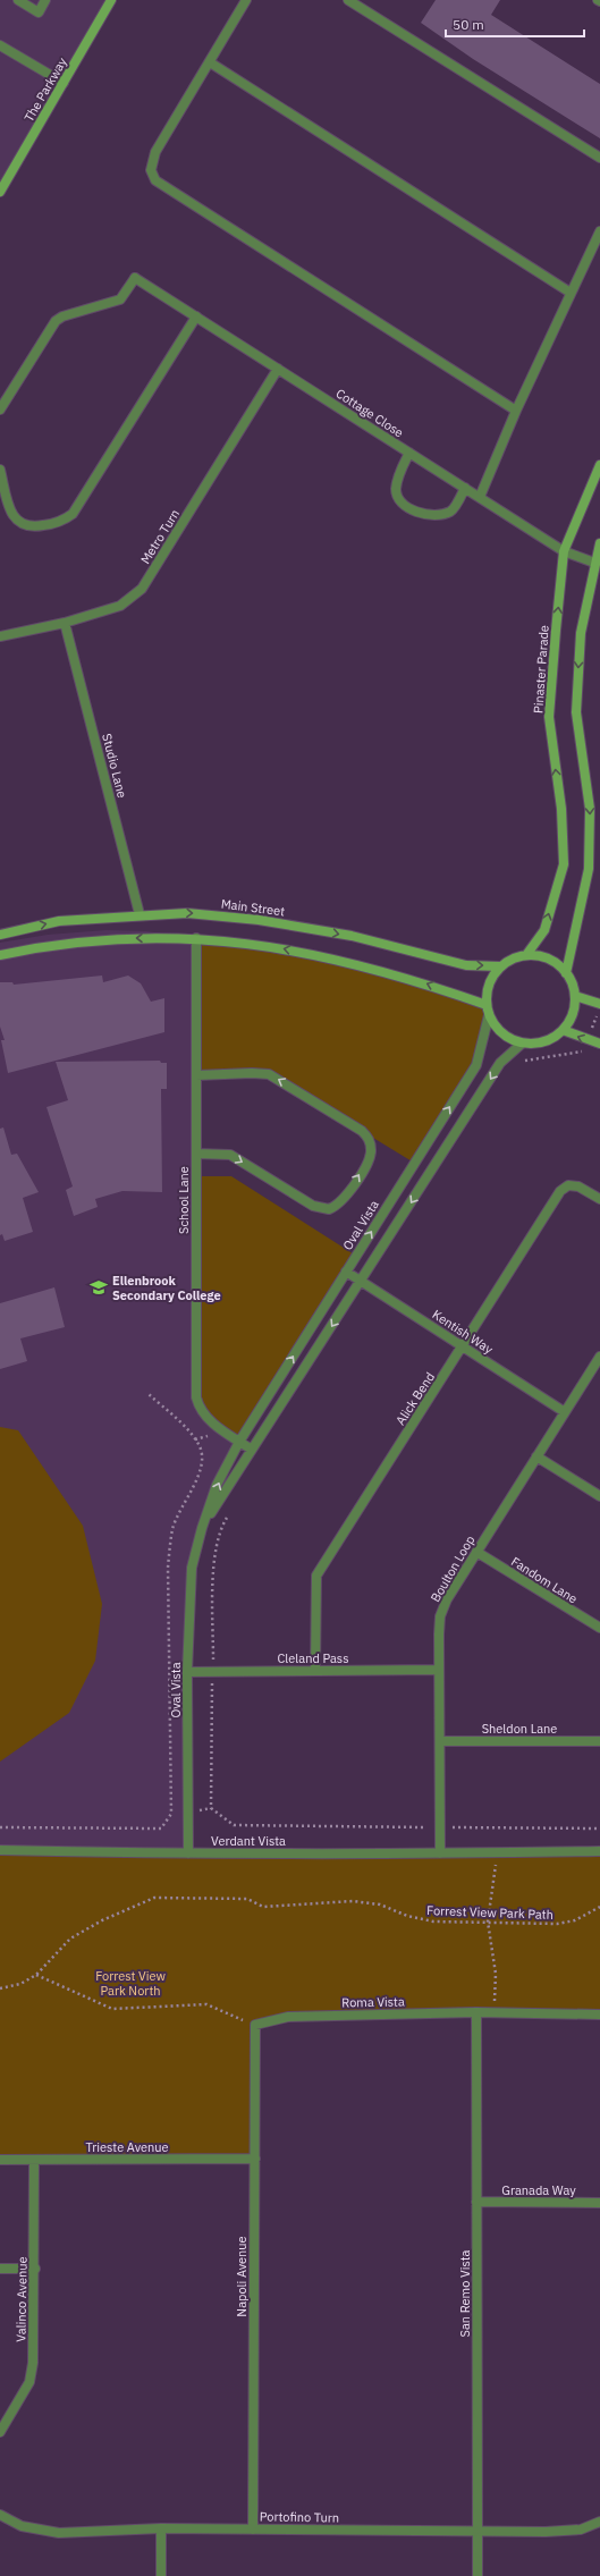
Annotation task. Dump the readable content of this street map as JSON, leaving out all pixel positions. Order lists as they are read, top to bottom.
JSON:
{
  "streets": {
    "main road": ["The Parkway", "Pinaster Parade", "Main Street"],
    "street": [
      "Cottage Close",
      "Metro Turn",
      "Studio Lane",
      "School Lane",
      "Oval Vista",
      "Kentish Way",
      "Alick Bend",
      "Boulton Loop",
      "Fandom Lane",
      "Cleland Pass",
      "Sheldon Lane",
      "Verdant Vista",
      "Roma Vista",
      "Trieste Avenue",
      "Granada Way",
      "Napoli Avenue",
      "San Remo Vista",
      "Valinco Avenue",
      "Portofino Turn"
    ],
    "path": ["Forrest View Park Path"]
  },
  "crossings": [
    ["Cottage Close", "Metro Turn"],
    ["Cottage Close", "Pinaster Parade"],
    ["Metro Turn", "Studio Lane"],
    ["Pinaster Parade", "Main Street"],
    ["Pinaster Parade", "Oval Vista"],
    ["Studio Lane", "Main Street"],
    ["Main Street", "Oval Vista"],
    ["School Lane", "Oval Vista"],
    ["Oval Vista", "Kentish Way"],
    ["Oval Vista", "Cleland Pass"],
    ["Oval Vista", "Verdant Vista"],
    ["Kentish Way", "Alick Bend"],
    ["Kentish Way", "Boulton Loop"],
    ["Alick Bend", "Cleland Pass"],
    ["Boulton Loop", "Fandom Lane"],
    ["Boulton Loop", "Cleland Pass"],
    ["Boulton Loop", "Sheldon Lane"],
    ["Boulton Loop", "Verdant Vista"],
    ["Roma Vista", "Napoli Avenue"],
    ["Roma Vista", "San Remo Vista"],
    ["Trieste Avenue", "Napoli Avenue"],
    ["Trieste Avenue", "Valinco Avenue"],
    ["Granada Way", "San Remo Vista"],
    ["Napoli Avenue", "Portofino Turn"],
    ["San Remo Vista", "Portofino Turn"]
  ],
  "parks": ["Forrest View Park North"],
  "places": {
    "school or university": ["Ellenbrook Secondary College"]
  },
  "scale_bar": "50 m"
}
